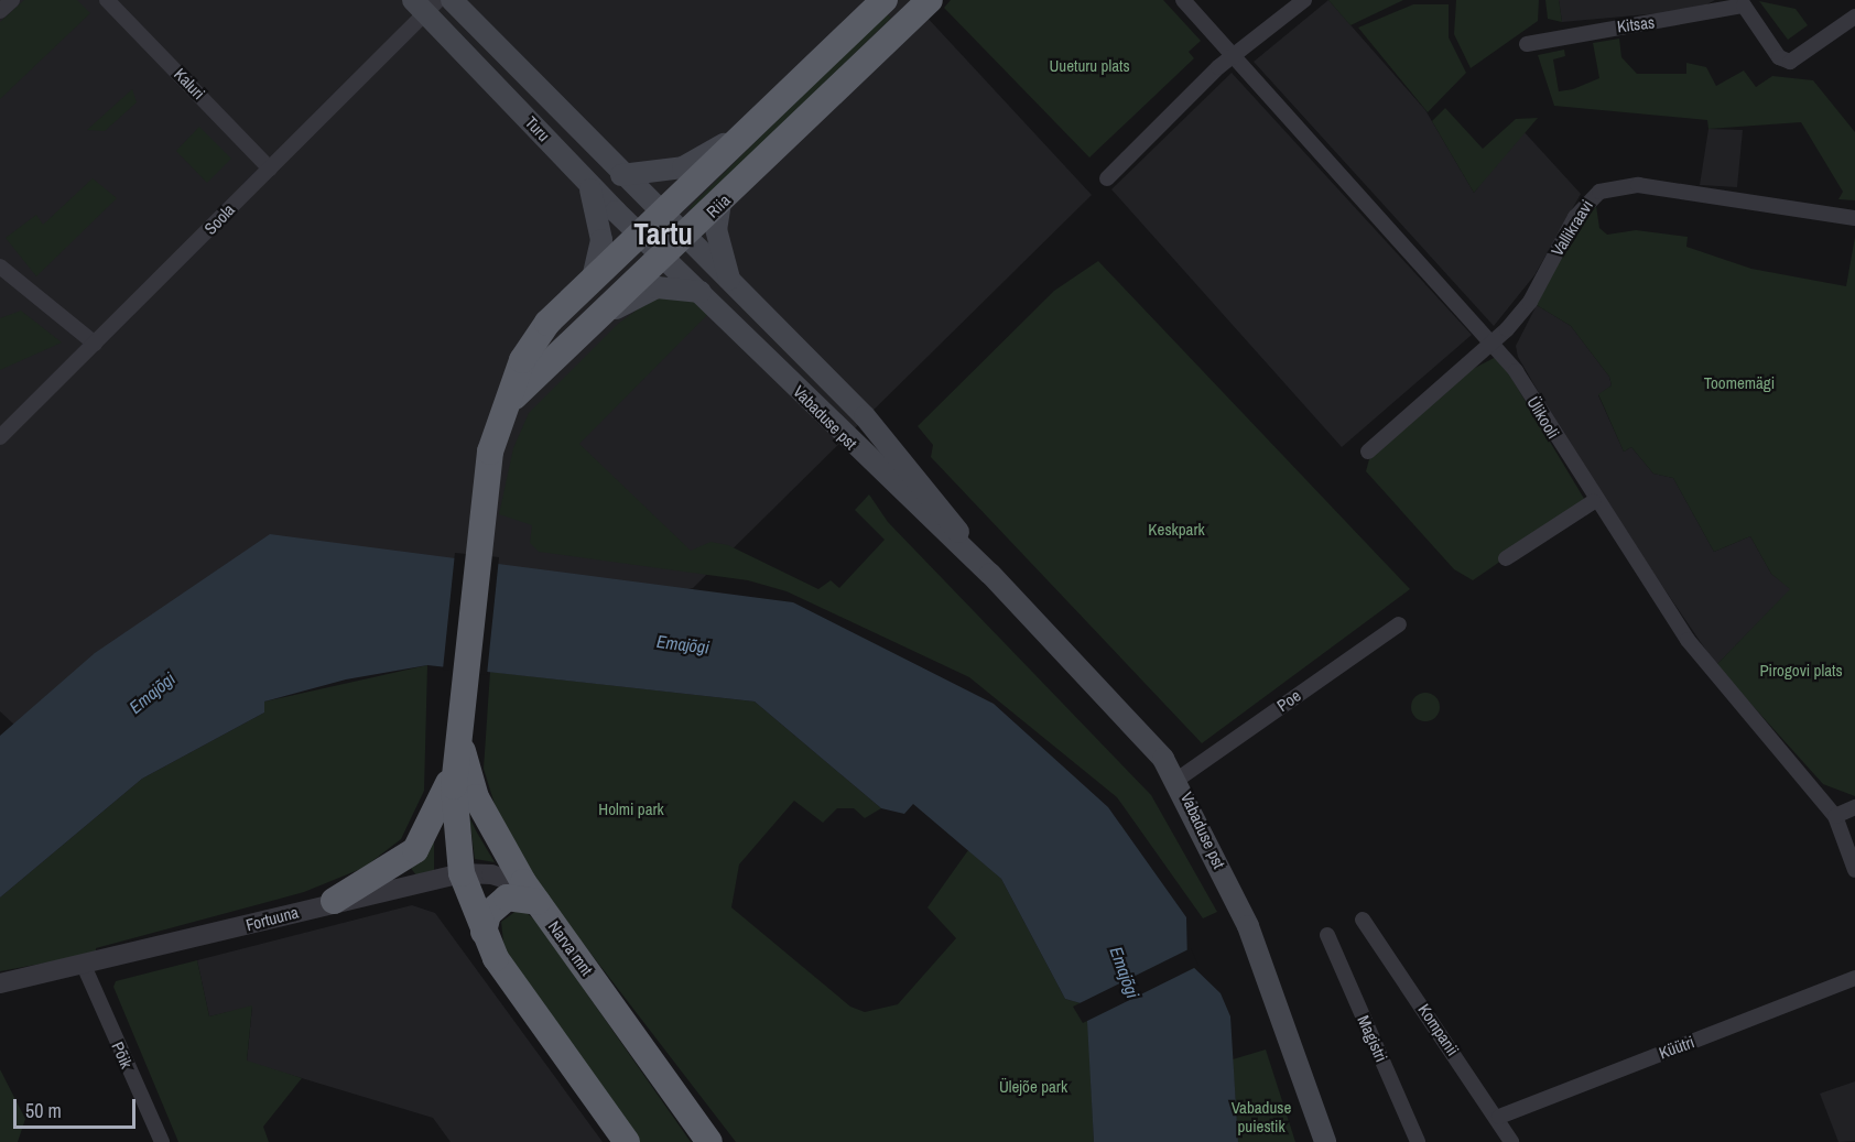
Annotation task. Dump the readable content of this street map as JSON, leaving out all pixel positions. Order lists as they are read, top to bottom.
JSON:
{
  "streets": {
    "highway": ["Riia", "Narva mnt"],
    "main road": ["Turu", "Vabaduse pst"],
    "street": [
      "Kitsas",
      "Kaluri",
      "Soola",
      "Vallikraavi",
      "Ülikooli",
      "Poe",
      "Fortuuna",
      "Kompanii",
      "Magistri",
      "Küütri",
      "Põik"
    ]
  },
  "crossings": [
    ["Kaluri", "Soola"],
    ["Turu", "Riia"],
    ["Turu", "Soola"],
    ["Turu", "Vabaduse pst"],
    ["Riia", "Vabaduse pst"],
    ["Riia", "Narva mnt"],
    ["Vallikraavi", "Ülikooli"],
    ["Vabaduse pst", "Poe"],
    ["Fortuuna", "Narva mnt"],
    ["Fortuuna", "Põik"],
    ["Kompanii", "Küütri"]
  ],
  "districts": ["Tartu"],
  "water": ["Emajõgi"],
  "parks": [
    "Uueturu plats",
    "Toomemägi",
    "Keskpark",
    "Pirogovi plats",
    "Holmi park",
    "Ülejõe park",
    "Vabaduse puiestik"
  ],
  "scale_bar": "50 m"
}
